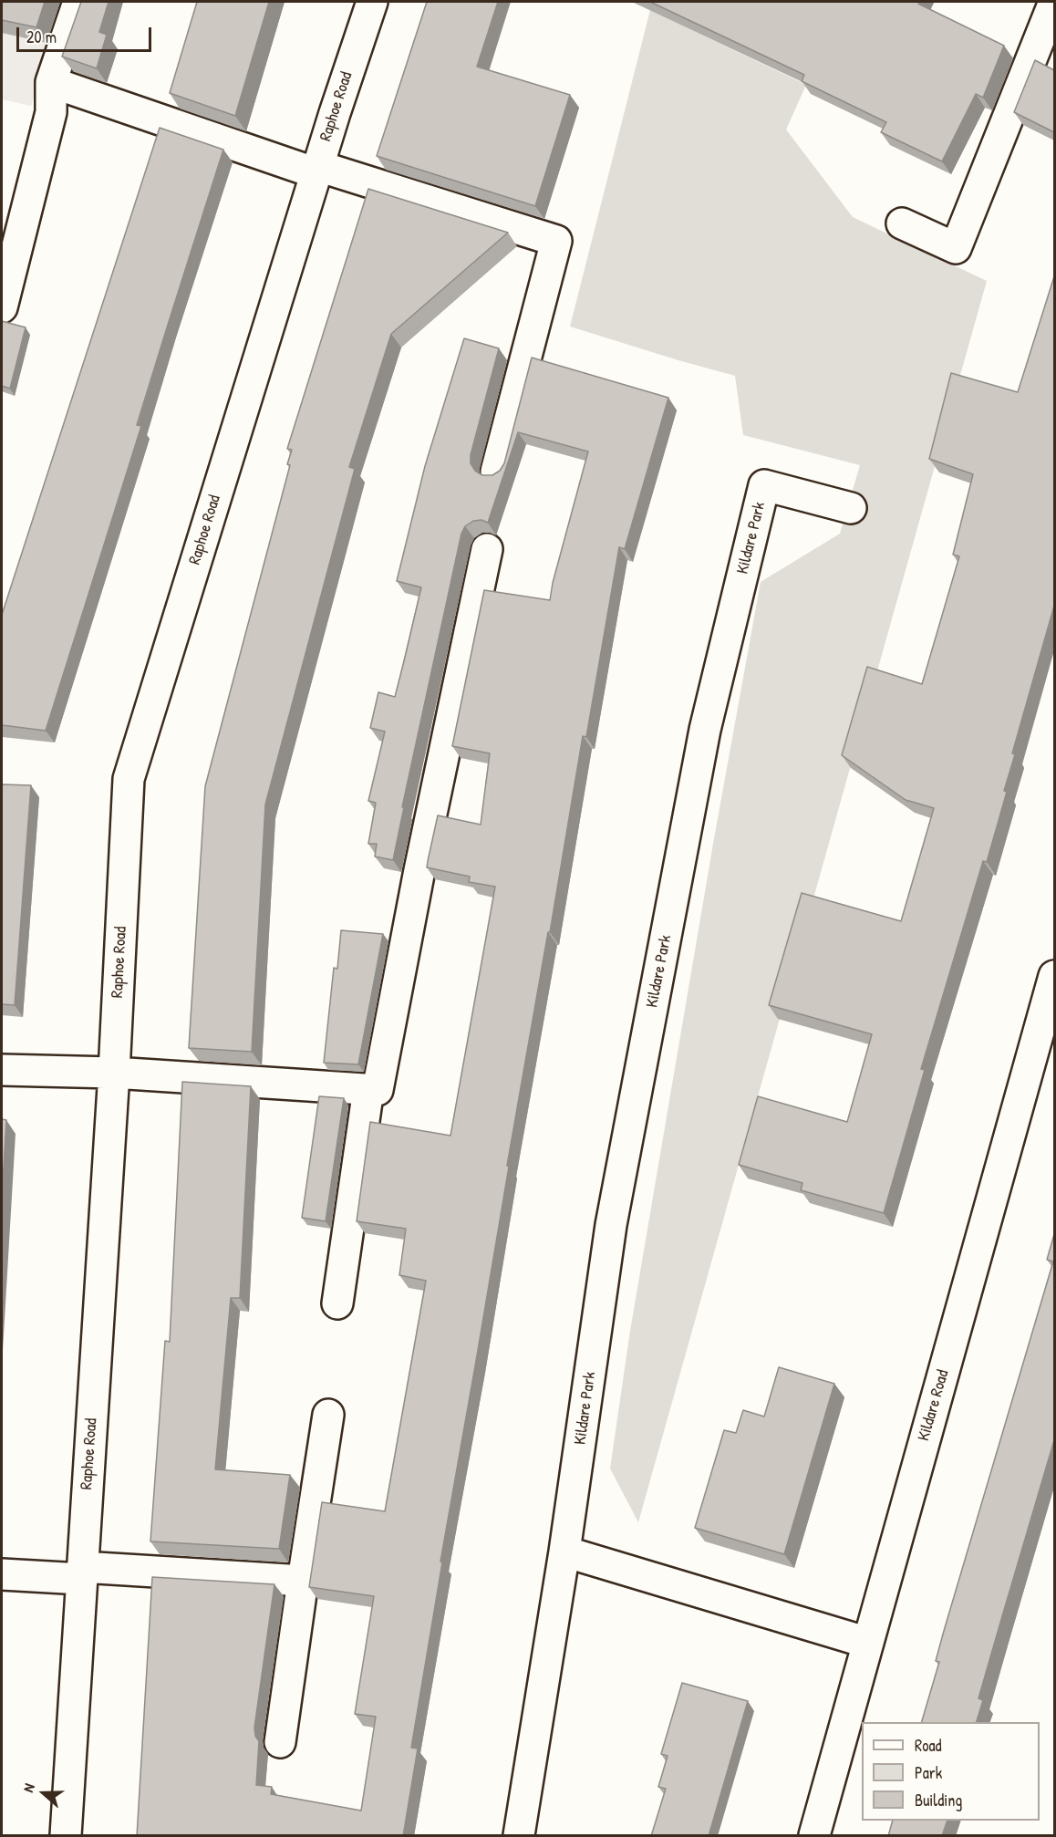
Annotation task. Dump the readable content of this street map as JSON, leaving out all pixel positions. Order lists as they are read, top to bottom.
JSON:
{
  "streets": {
    "street": ["Raphoe Road", "Kildare Park", "Kildare Road"]
  },
  "legend": ["Road", "Park", "Building"],
  "scale_bar": "20 m",
  "north": "left"
}
